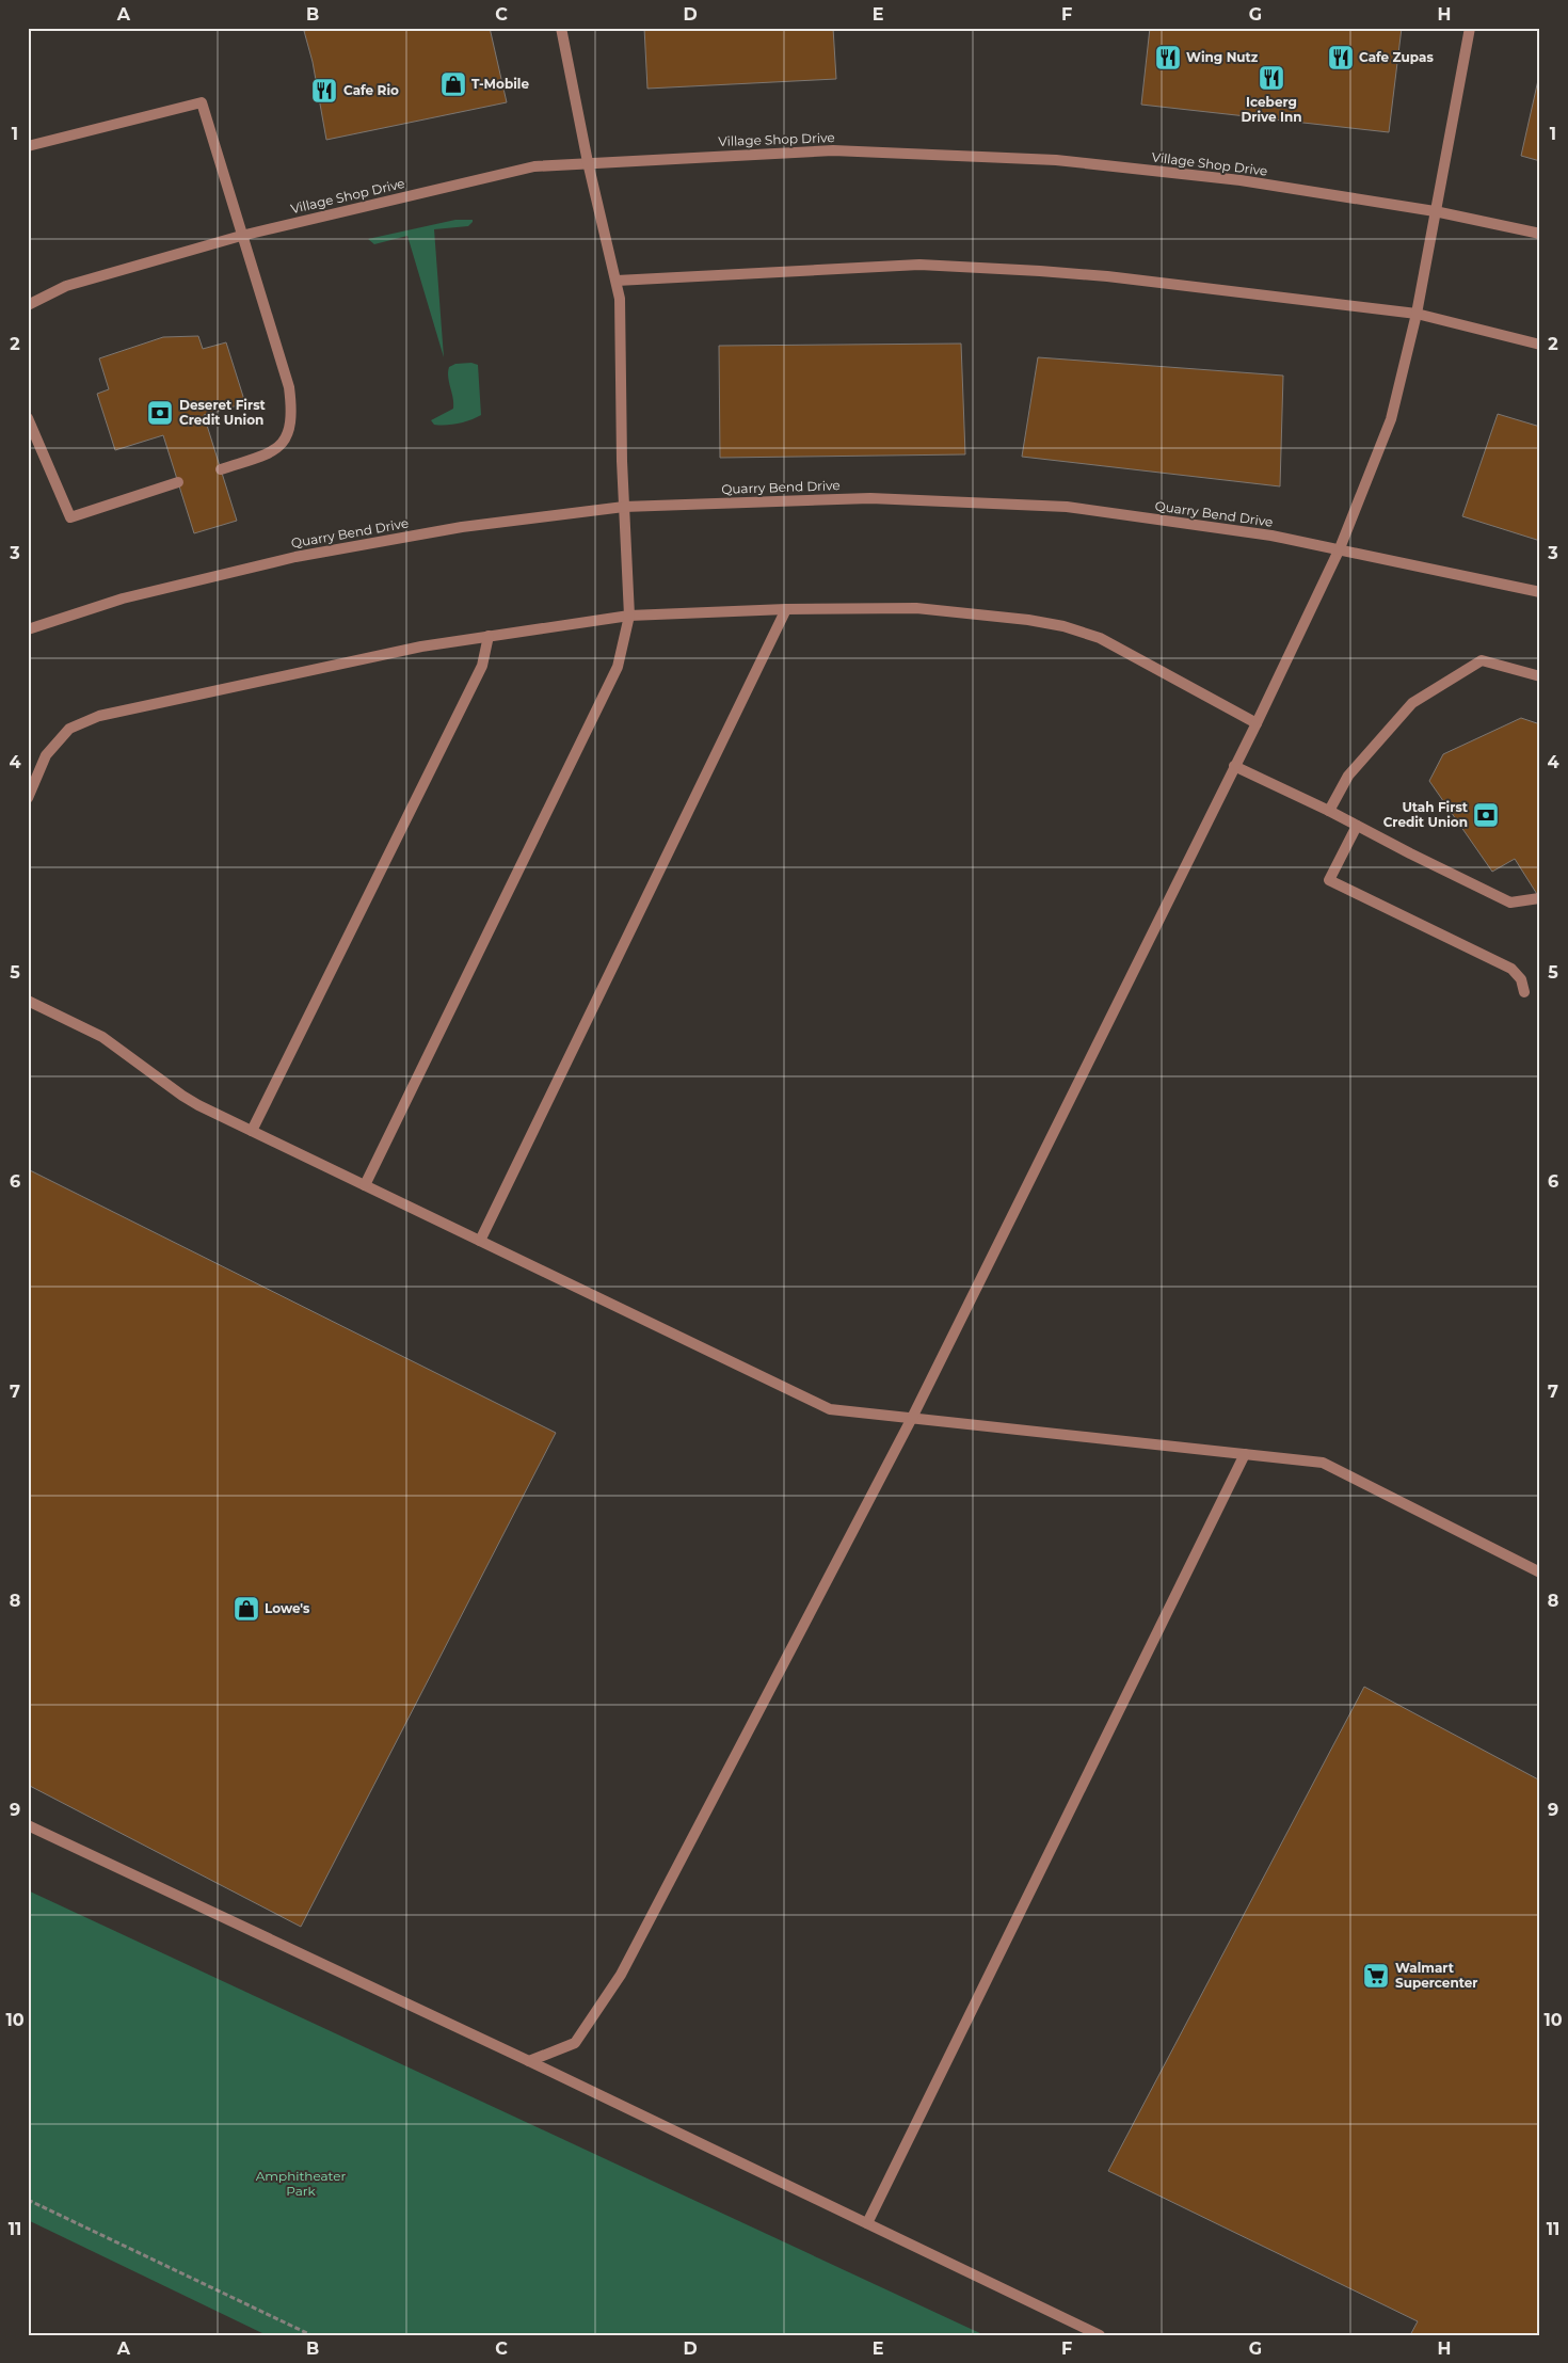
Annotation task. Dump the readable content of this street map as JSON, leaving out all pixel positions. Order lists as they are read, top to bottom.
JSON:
{
  "streets": {
    "street": ["Village Shop Drive", "Quarry Bend Drive"]
  },
  "parks": ["Amphitheater Park"],
  "places": {
    "restaurant": [
      "Wing Nutz",
      "Cafe Zupas",
      "Iceberg Drive Inn",
      "Cafe Rio"
    ],
    "shop": ["T-Mobile", "Lowe's"],
    "bank": ["Deseret First Credit Union", "Utah First Credit Union"],
    "supermarket": ["Walmart Supercenter"]
  },
  "grid": {
    "columns": [
      "A",
      "B",
      "C",
      "D",
      "E",
      "F",
      "G",
      "H"
    ],
    "rows": [
      "1",
      "2",
      "3",
      "4",
      "5",
      "6",
      "7",
      "8",
      "9",
      "10",
      "11"
    ]
  }
}
